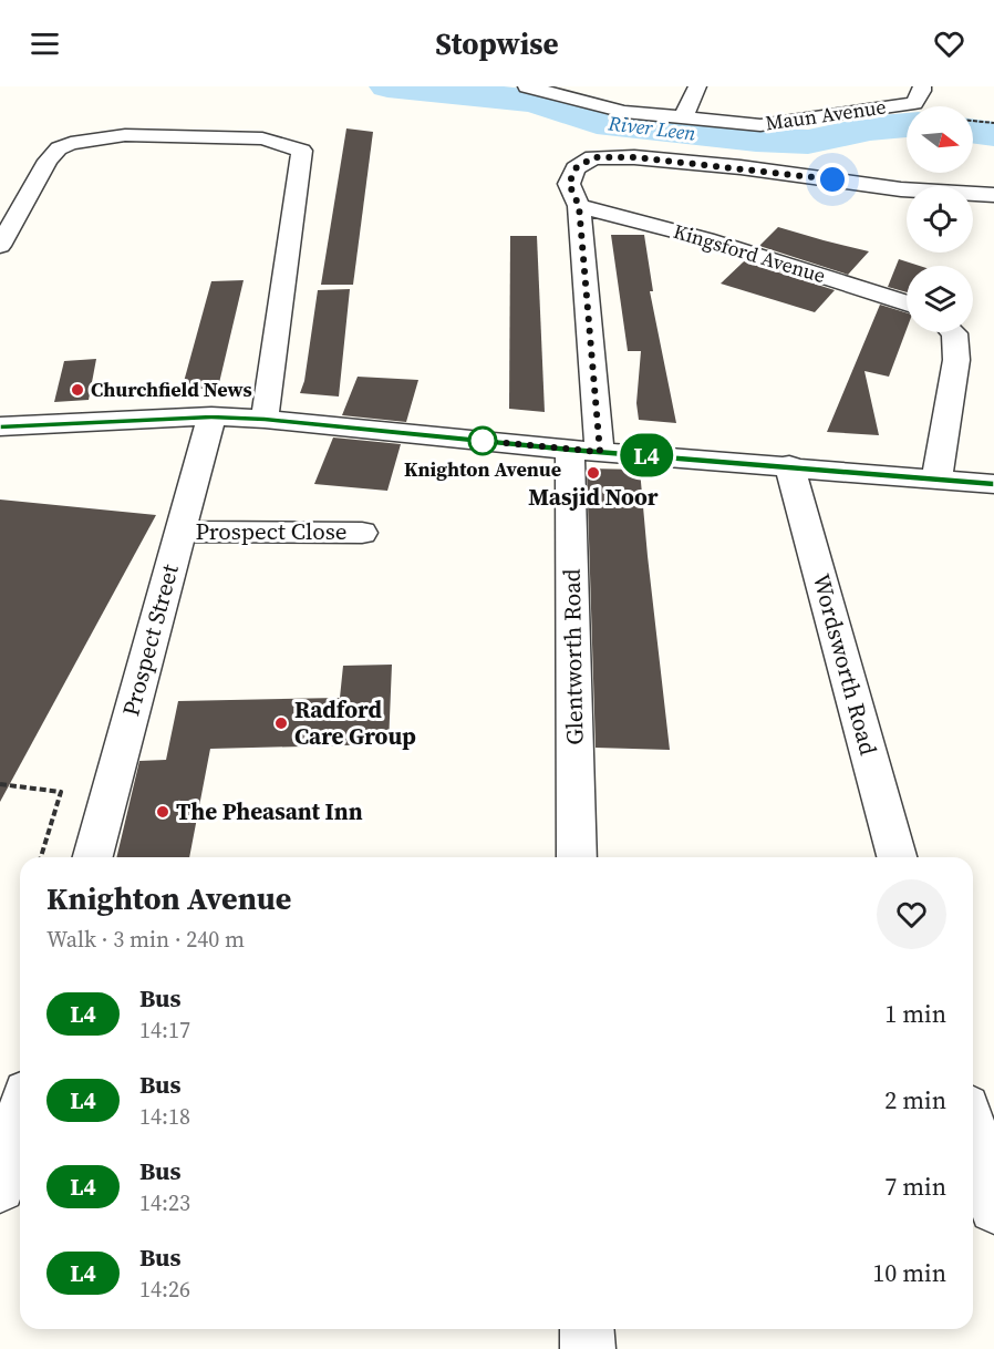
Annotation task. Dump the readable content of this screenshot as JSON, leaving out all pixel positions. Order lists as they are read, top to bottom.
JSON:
{
  "streets": {
    "street": [
      "Maun Avenue",
      "Kingsford Avenue",
      "Prospect Close",
      "Prospect Street",
      "Glentworth Road",
      "Wordsworth Road"
    ]
  },
  "crossings": [
    ["Kingsford Avenue", "Glentworth Road"],
    ["Prospect Close", "Prospect Street"]
  ],
  "water": ["River Leen"],
  "places": [
    "Churchfield News",
    "Knighton Avenue",
    "Masjid Noor",
    "Radford Care Group",
    "The Pheasant Inn"
  ],
  "lines": ["bus line L4"],
  "north": "right",
  "page": {
    "header": "Stopwise",
    "on_map": "L4",
    "heading": ["Knighton Avenue", "Walk · 3 min · 240 m"],
    "list": [
      {
        "mark": "L4",
        "name": "Bus",
        "note": "14:17",
        "value": "1 min"
      },
      {
        "mark": "L4",
        "name": "Bus",
        "note": "14:18",
        "value": "2 min"
      },
      {
        "mark": "L4",
        "name": "Bus",
        "note": "14:23",
        "value": "7 min"
      },
      {
        "mark": "L4",
        "name": "Bus",
        "note": "14:26",
        "value": "10 min"
      }
    ]
  }
}
